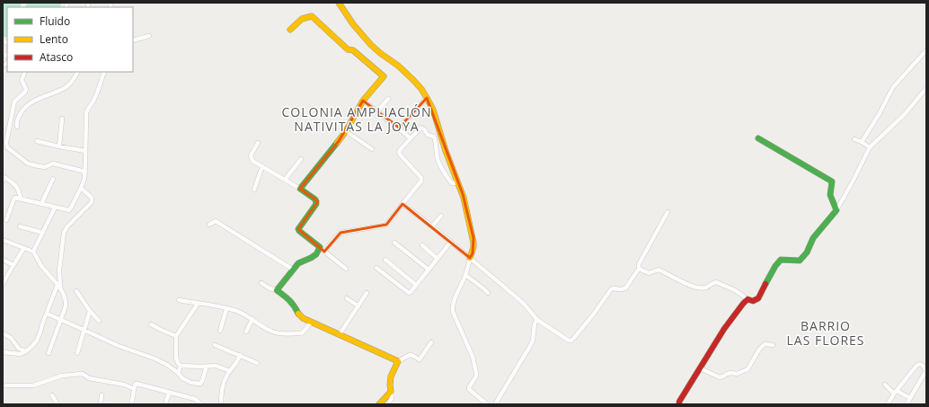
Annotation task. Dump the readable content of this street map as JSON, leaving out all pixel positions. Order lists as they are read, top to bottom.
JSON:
{
  "districts": ["COLONIA AMPLIACIÓN NATIVITAS LA JOYA", "BARRIO LAS FLORES"],
  "legend": ["Fluido", "Lento", "Atasco"]
}
